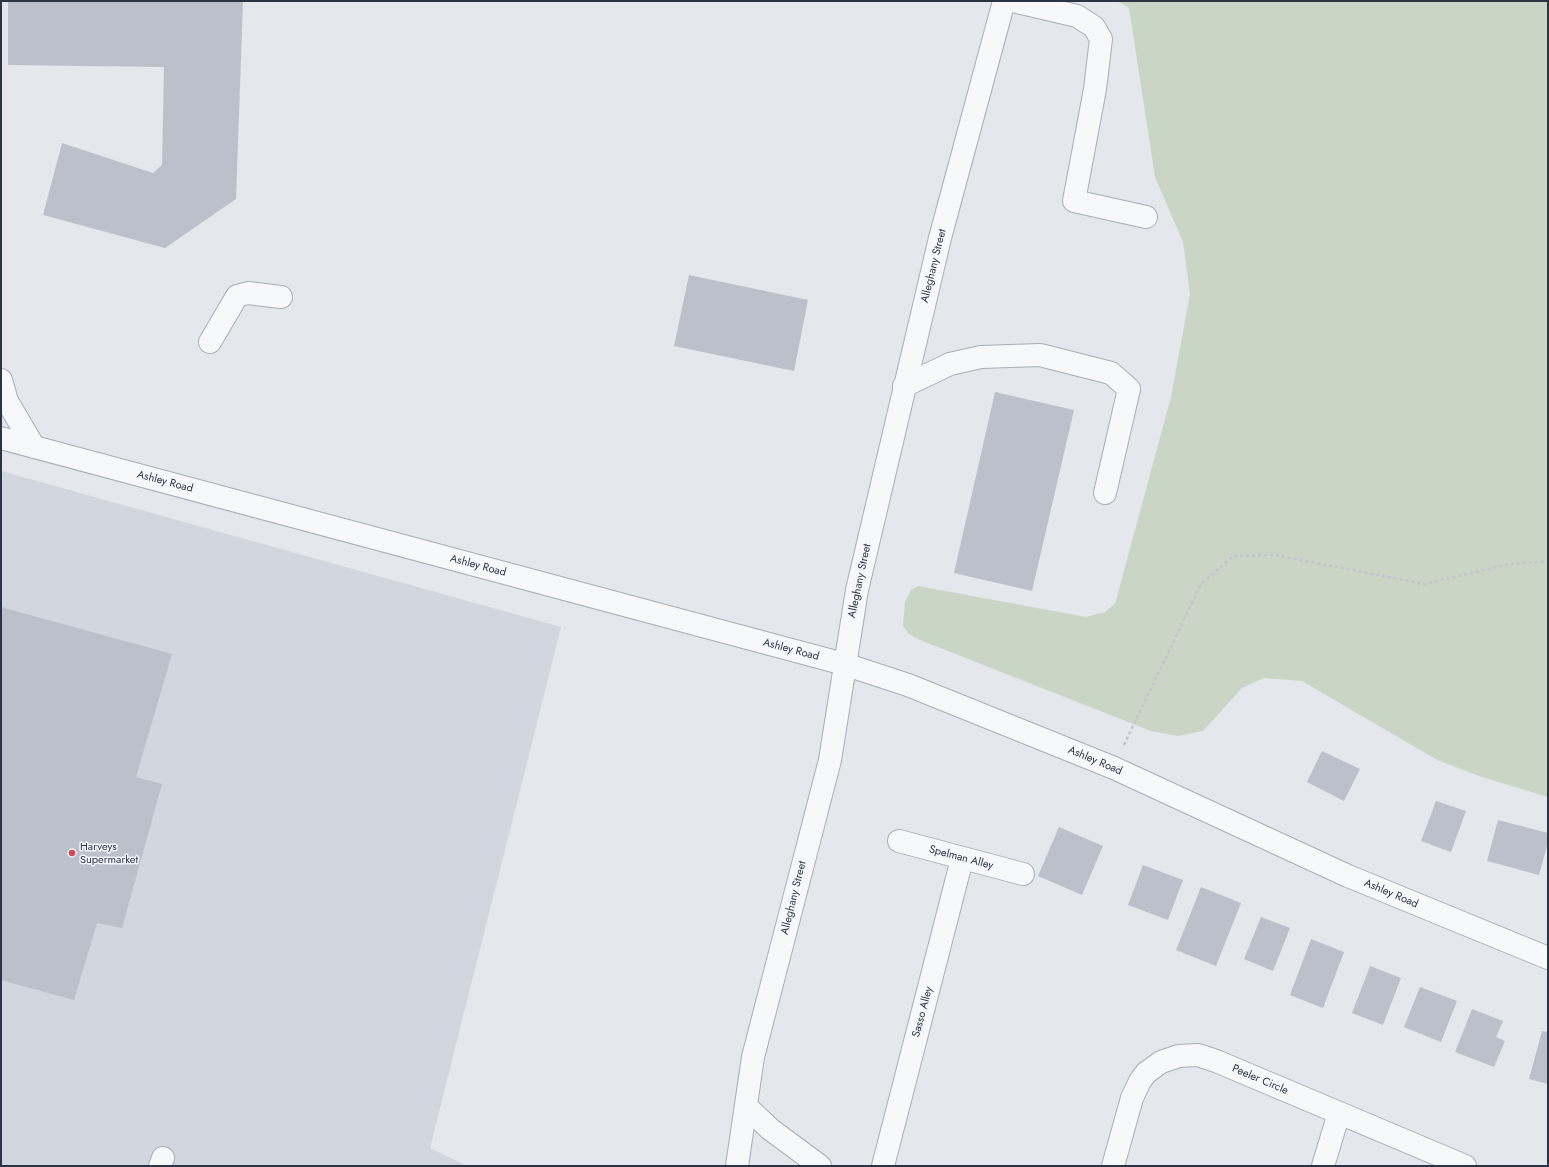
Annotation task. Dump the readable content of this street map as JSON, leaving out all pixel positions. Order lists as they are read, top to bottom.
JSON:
{
  "streets": {
    "street": [
      "Alleghany Street",
      "Ashley Road",
      "Spelman Alley",
      "Sasso Alley",
      "Peeler Circle"
    ]
  },
  "crossings": [
    ["Alleghany Street", "Ashley Road"],
    ["Spelman Alley", "Sasso Alley"]
  ],
  "places": ["Harveys Supermarket"]
}
